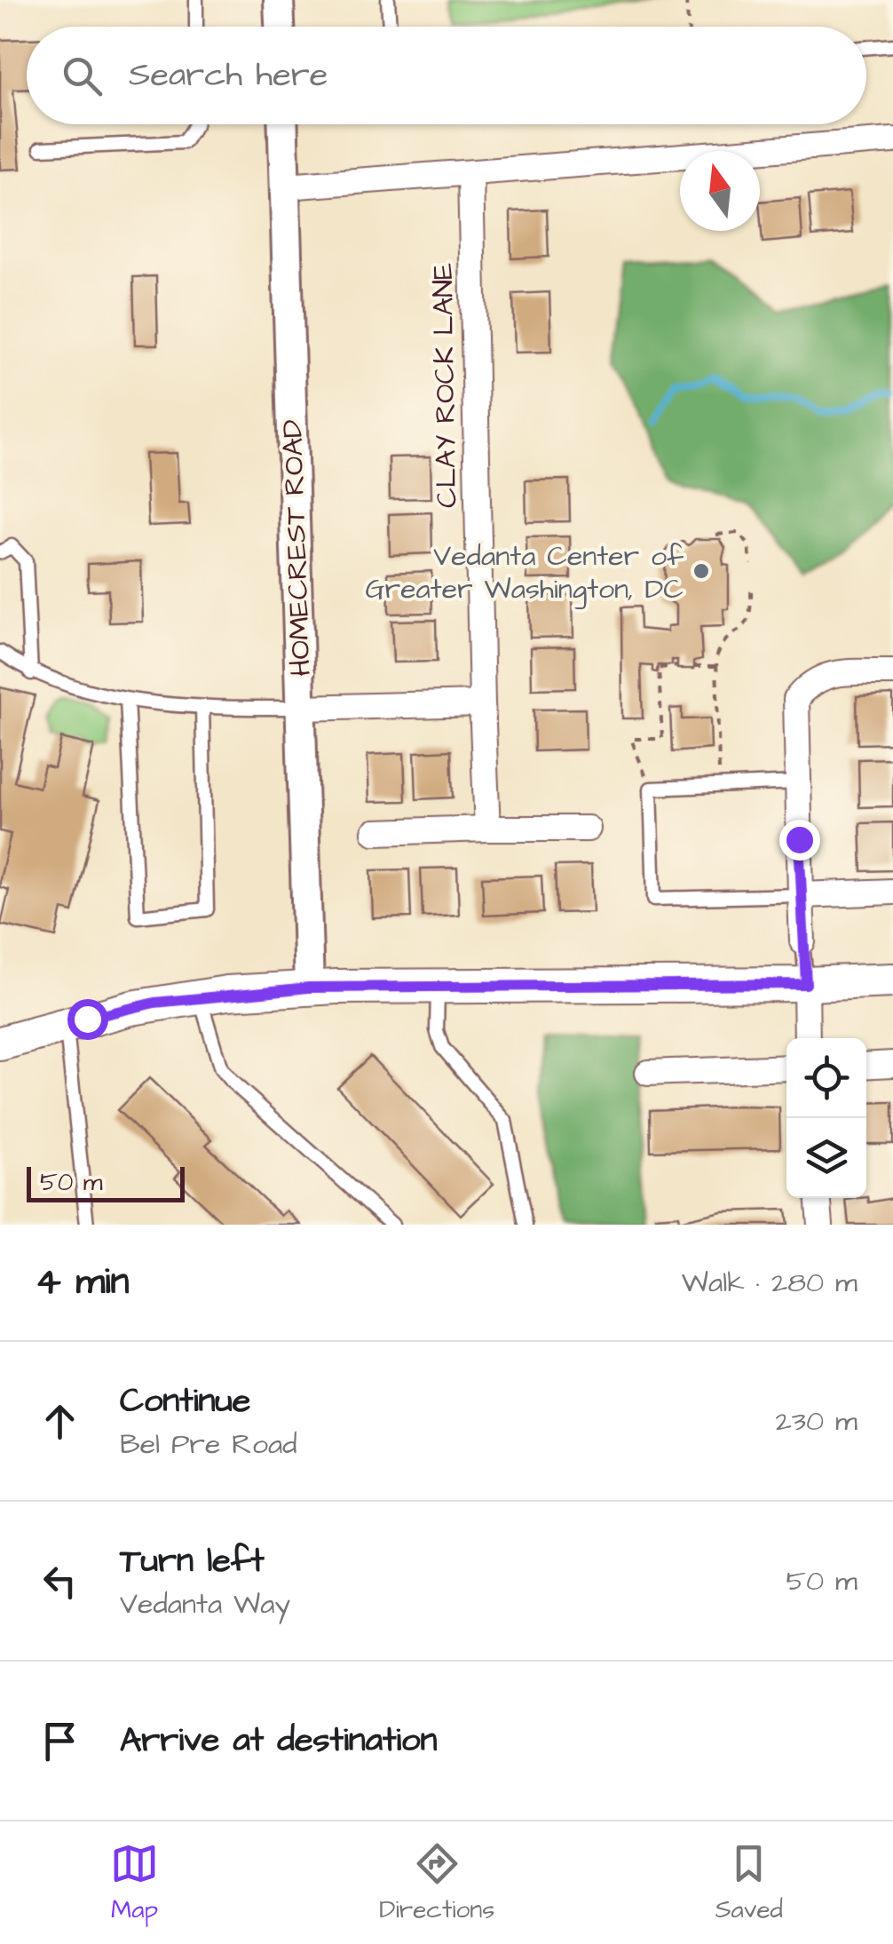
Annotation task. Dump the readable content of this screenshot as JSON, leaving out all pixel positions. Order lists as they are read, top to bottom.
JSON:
{
  "streets": {
    "street": ["CLAY ROCK LANE", "HOMECREST ROAD"]
  },
  "places": ["Vedanta Center of Greater Washington, DC"],
  "scale_bar": "50 m",
  "north": "top",
  "page": {
    "search": "Search here",
    "scale": "50 m",
    "heading": ["4 min", "Walk · 280 m"],
    "list": [
      ["Continue", "Bel Pre Road", "230 m"],
      ["Turn left", "Vedanta Way", "50 m"],
      "Arrive at destination"
    ],
    "nav": ["Map", "Directions", "Saved"]
  }
}
